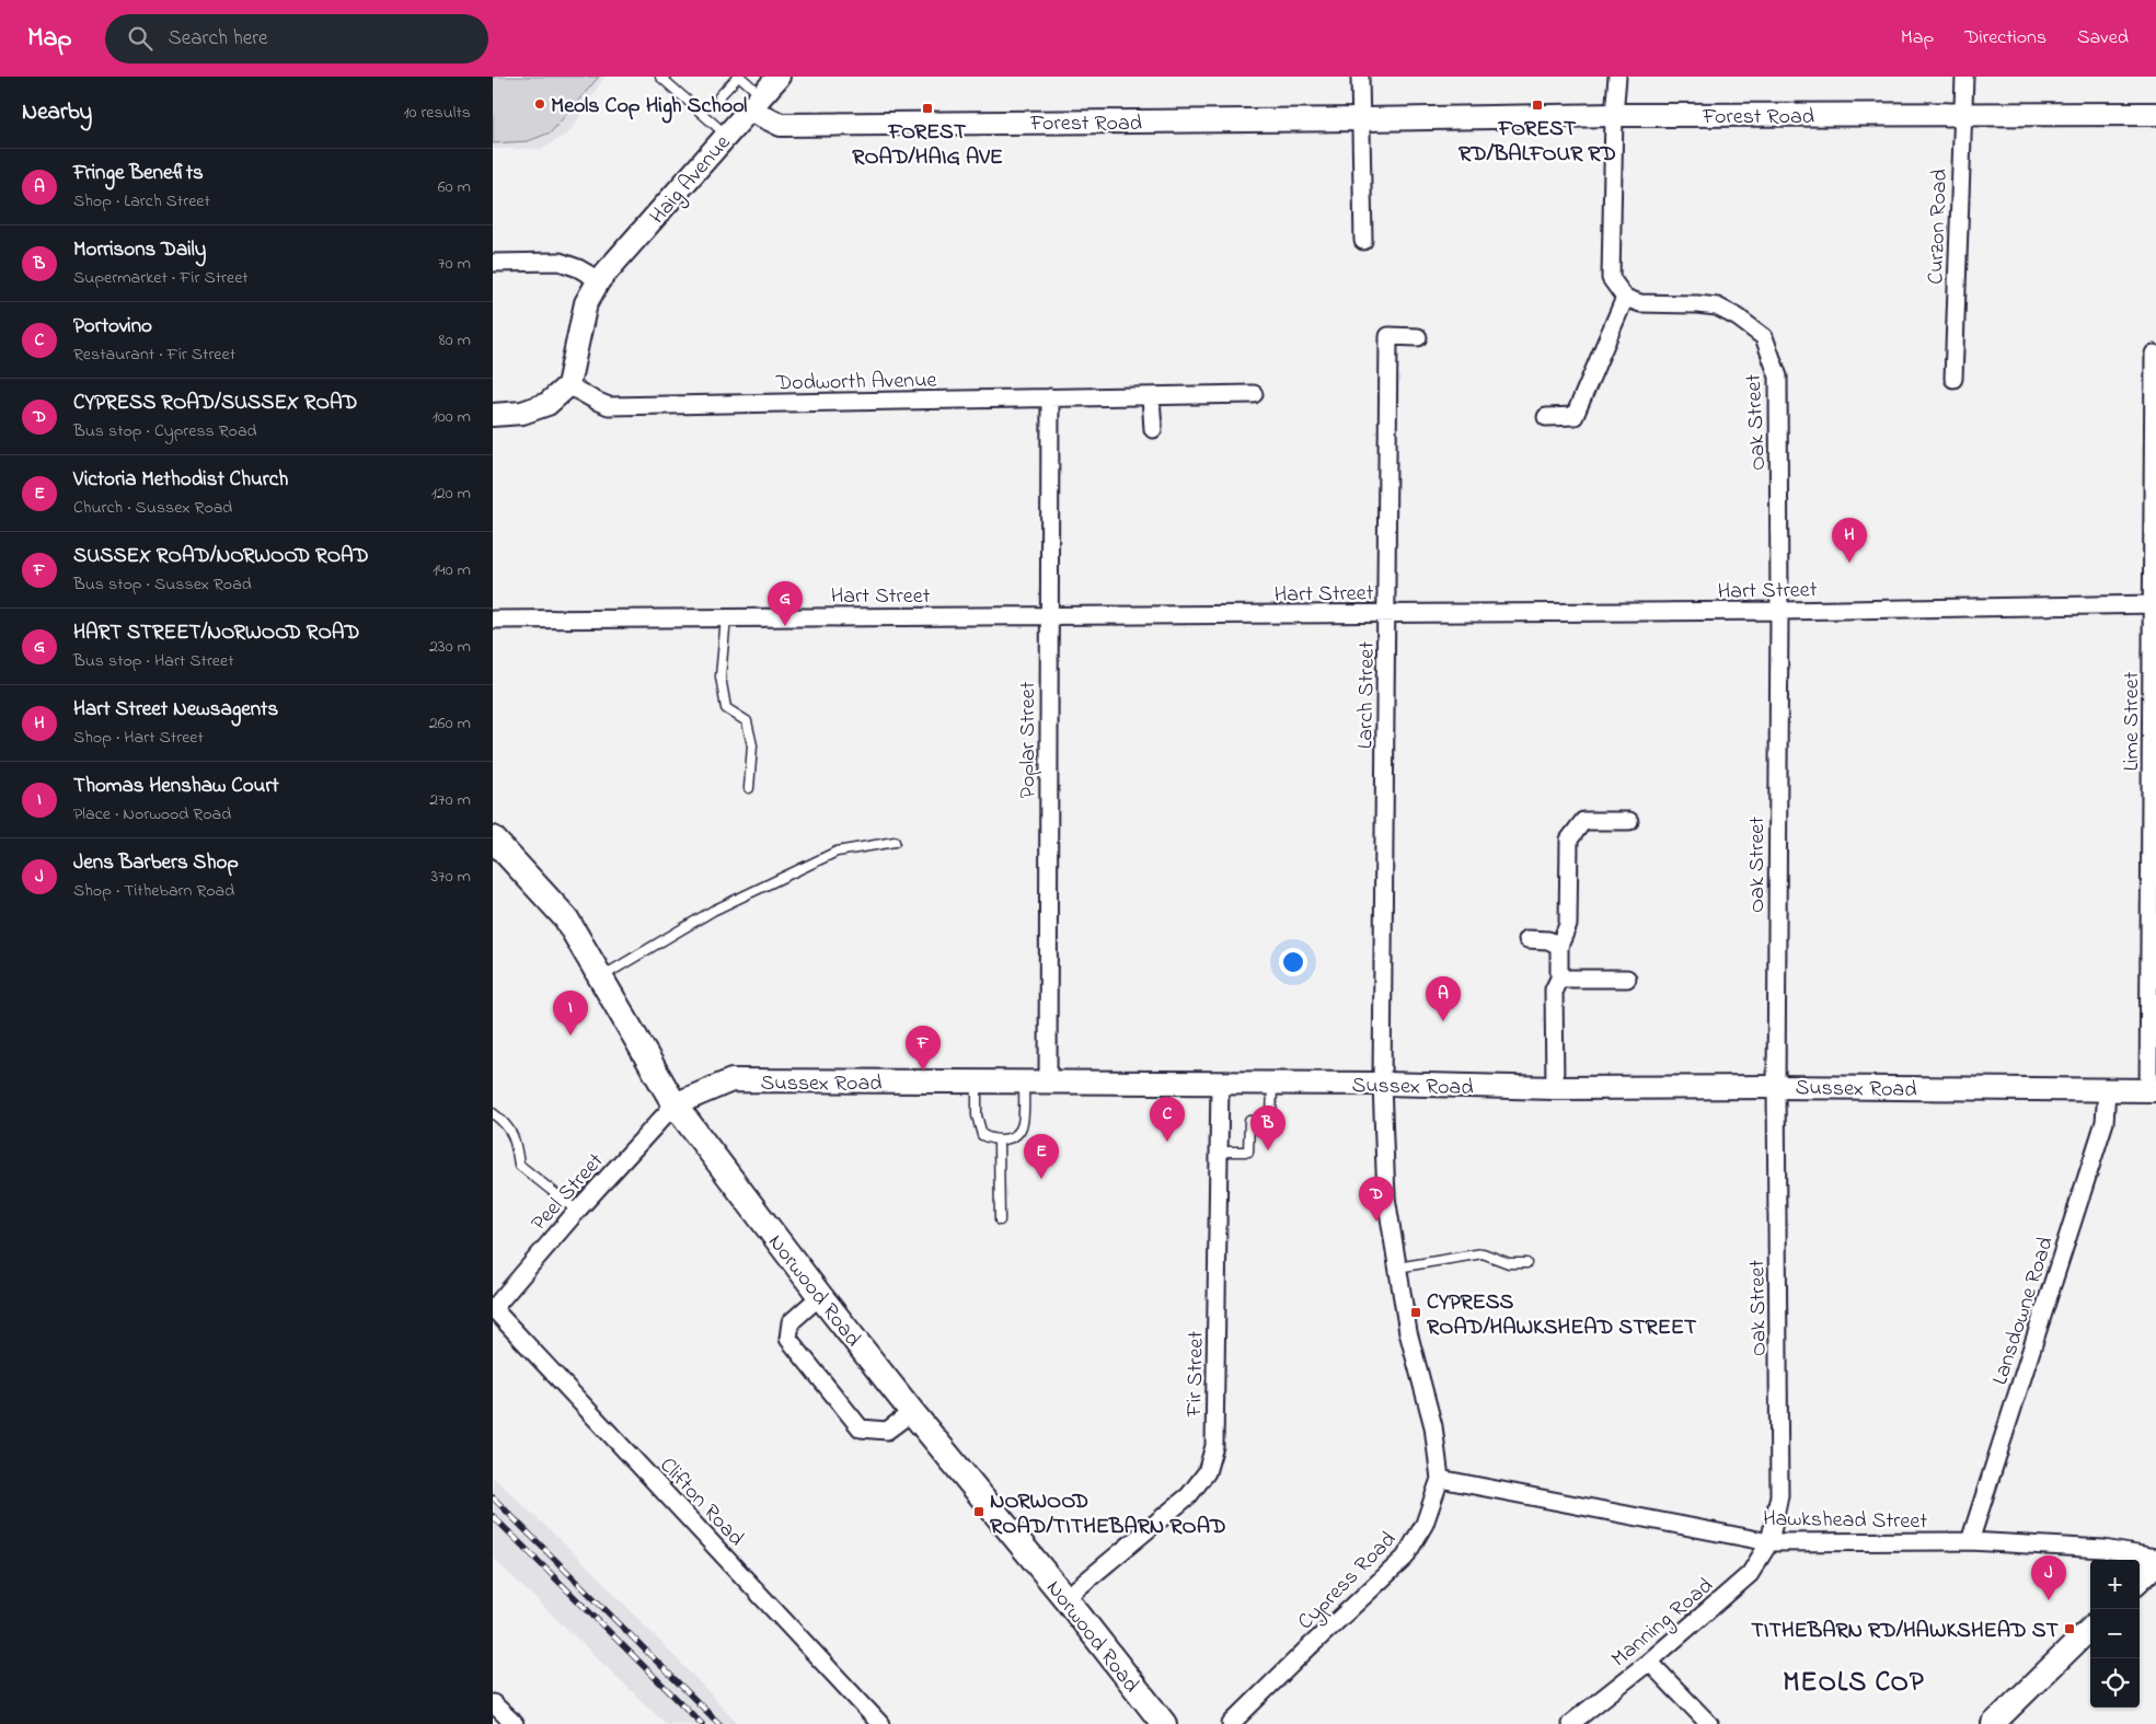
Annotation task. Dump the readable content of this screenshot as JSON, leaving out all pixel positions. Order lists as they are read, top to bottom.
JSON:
{
  "streets": {
    "main road": ["Norwood Road"],
    "street": [
      "Forest Road",
      "Haig Avenue",
      "Curzon Road",
      "Dodworth Avenue",
      "Oak Street",
      "Hart Street",
      "Larch Street",
      "Lime Street",
      "Poplar Street",
      "Sussex Road",
      "Peel Street",
      "Lansdowne Road",
      "Fir Street",
      "Clifton Road",
      "Hawkshead Street",
      "Cypress Road",
      "Manning Road"
    ]
  },
  "crossings": [
    ["Forest Road", "Haig Avenue"],
    ["Forest Road", "Curzon Road"],
    ["Haig Avenue", "Dodworth Avenue"],
    ["Dodworth Avenue", "Poplar Street"],
    ["Oak Street", "Hart Street"],
    ["Oak Street", "Sussex Road"],
    ["Oak Street", "Hawkshead Street"],
    ["Oak Street", "Manning Road"],
    ["Hart Street", "Larch Street"],
    ["Hart Street", "Lime Street"],
    ["Hart Street", "Poplar Street"],
    ["Larch Street", "Sussex Road"],
    ["Larch Street", "Cypress Road"],
    ["Lime Street", "Sussex Road"],
    ["Poplar Street", "Sussex Road"],
    ["Sussex Road", "Peel Street"],
    ["Sussex Road", "Norwood Road"],
    ["Sussex Road", "Lansdowne Road"],
    ["Sussex Road", "Fir Street"],
    ["Sussex Road", "Cypress Road"],
    ["Peel Street", "Norwood Road"],
    ["Peel Street", "Clifton Road"],
    ["Norwood Road", "Fir Street"],
    ["Lansdowne Road", "Hawkshead Street"],
    ["Hawkshead Street", "Cypress Road"],
    ["Hawkshead Street", "Manning Road"]
  ],
  "districts": ["MEOLS COP"],
  "places": {
    "other": ["Meols Cop High School"],
    "transit": [
      "FOREST RD/BALFOUR RD",
      "FOREST ROAD/HAIG AVE",
      "CYPRESS ROAD/HAWKSHEAD STREET",
      "NORWOOD ROAD/TITHEBARN ROAD",
      "TITHEBARN RD/HAWKSHEAD ST"
    ]
  },
  "page": {
    "header": "Map",
    "search": "Search here",
    "nav": ["Map", "Directions", "Saved"],
    "heading": ["Nearby", "10 results"],
    "list": [
      {
        "mark": "A",
        "name": "Fringe Benefits",
        "note": "Shop · Larch Street",
        "value": "60 m"
      },
      {
        "mark": "B",
        "name": "Morrisons Daily",
        "note": "Supermarket · Fir Street",
        "value": "70 m"
      },
      {
        "mark": "C",
        "name": "Portovino",
        "note": "Restaurant · Fir Street",
        "value": "80 m"
      },
      {
        "mark": "D",
        "name": "CYPRESS ROAD/SUSSEX ROAD",
        "note": "Bus stop · Cypress Road",
        "value": "100 m"
      },
      {
        "mark": "E",
        "name": "Victoria Methodist Church",
        "note": "Church · Sussex Road",
        "value": "120 m"
      },
      {
        "mark": "F",
        "name": "SUSSEX ROAD/NORWOOD ROAD",
        "note": "Bus stop · Sussex Road",
        "value": "140 m"
      },
      {
        "mark": "G",
        "name": "HART STREET/NORWOOD ROAD",
        "note": "Bus stop · Hart Street",
        "value": "230 m"
      },
      {
        "mark": "H",
        "name": "Hart Street Newsagents",
        "note": "Shop · Hart Street",
        "value": "260 m"
      },
      {
        "mark": "I",
        "name": "Thomas Henshaw Court",
        "note": "Place · Norwood Road",
        "value": "270 m"
      },
      {
        "mark": "J",
        "name": "Jens Barbers Shop",
        "note": "Shop · Tithebarn Road",
        "value": "370 m"
      }
    ],
    "pins": [
      "H",
      "G",
      "A",
      "I",
      "F",
      "C",
      "B",
      "E",
      "D",
      "J"
    ],
    "map_buttons": ["+", "−"]
  }
}
